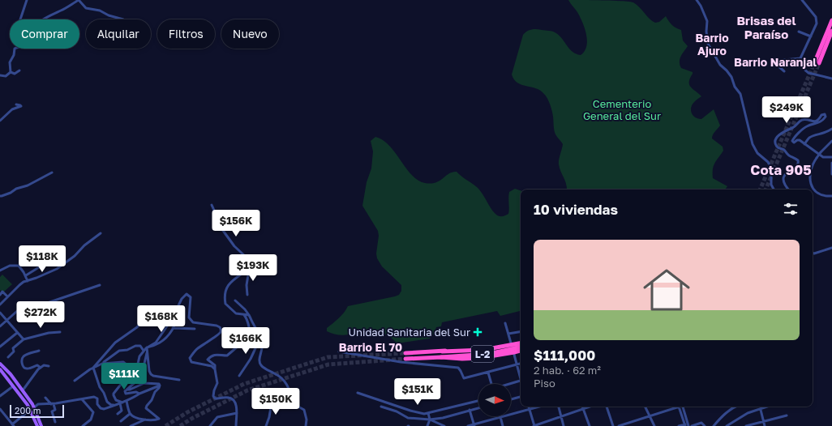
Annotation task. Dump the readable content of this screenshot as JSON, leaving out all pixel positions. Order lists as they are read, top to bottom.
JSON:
{
  "streets": {
    "highway": ["L-2"]
  },
  "districts": [
    "Brisas del Paraíso",
    "Barrio Ajuro",
    "Barrio Naranjal",
    "Cota 905",
    "Barrio El 70"
  ],
  "parks": ["Cementerio General del Sur"],
  "places": {
    "health": ["Unidad Sanitaria del Sur"]
  },
  "scale_bar": "200 m",
  "north": "right",
  "page": {
    "chip": [
      "Comprar",
      "Alquilar",
      "Filtros",
      "Nuevo"
    ],
    "price": [
      "$249K",
      "$156K",
      "$118K",
      "$193K",
      "$272K",
      "$168K",
      "$166K",
      "$111K",
      "$151K",
      "$150K"
    ],
    "heading": "10 viviendas",
    "list": [
      {
        "name": "$111,000",
        "note": "2 hab. · 62 m² · Piso"
      }
    ],
    "scale": "200 m"
  }
}
